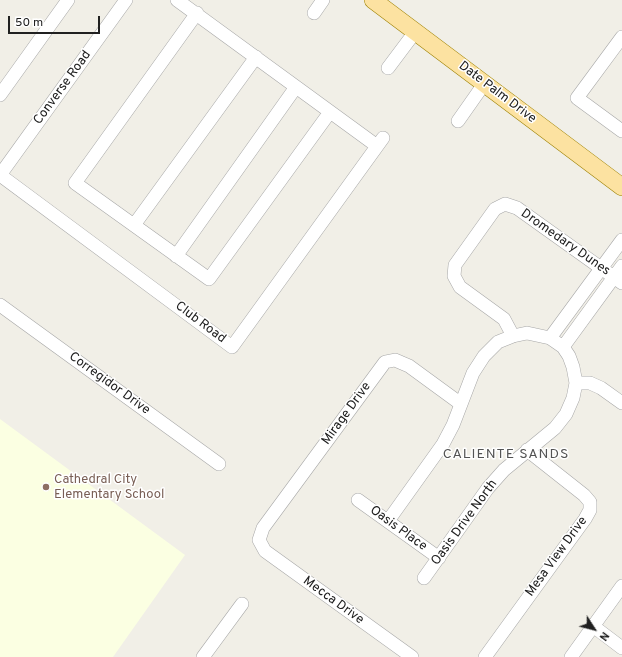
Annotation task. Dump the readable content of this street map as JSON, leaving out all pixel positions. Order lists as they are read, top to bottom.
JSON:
{
  "streets": {
    "main road": ["Date Palm Drive"],
    "street": [
      "Converse Road",
      "Dromedary Dunes",
      "Club Road",
      "Corregidor Drive",
      "Mirage Drive",
      "Oasis Drive North",
      "Oasis Place",
      "Mesa View Drive",
      "Mecca Drive"
    ]
  },
  "crossings": [
    ["Converse Road", "Club Road"],
    ["Mirage Drive", "Mecca Drive"],
    ["Oasis Drive North", "Oasis Place"],
    ["Oasis Drive North", "Mesa View Drive"]
  ],
  "districts": ["CALIENTE SANDS"],
  "places": ["Cathedral City Elementary School"],
  "scale_bar": "50 m",
  "north": "bottom right"
}
